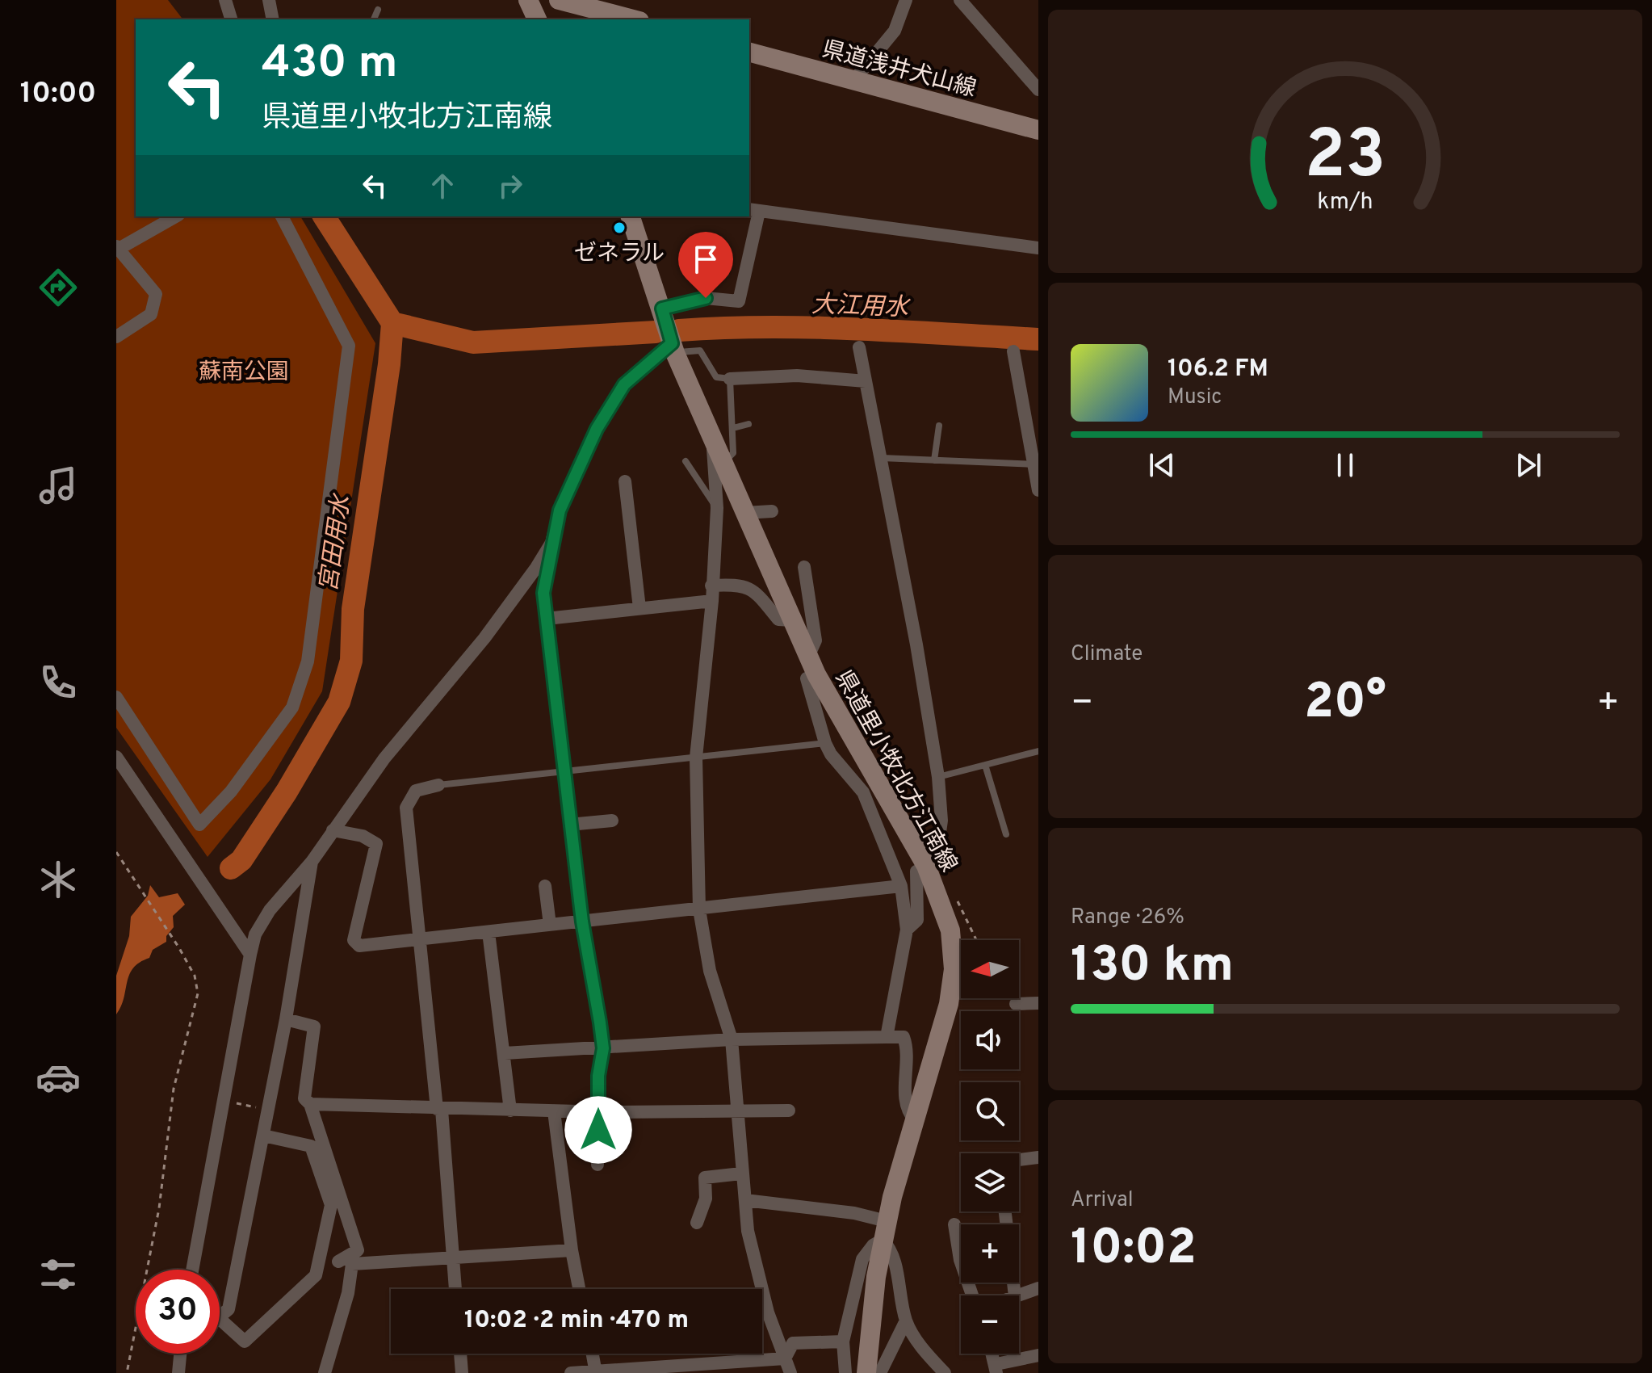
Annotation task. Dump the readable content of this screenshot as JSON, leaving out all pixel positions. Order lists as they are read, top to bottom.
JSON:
{
  "streets": {
    "main road": ["県道浅井犬山線", "県道里小牧北方江南線"]
  },
  "water": ["大江用水", "宮田用水"],
  "parks": ["蘇南公園"],
  "places": ["ゼネラル"],
  "north": "left",
  "page": {
    "tabs": "10:00",
    "turn": ["430 m", "県道里小牧北方江南線"],
    "song": ["106.2 FM", "Music"],
    "tile": [
      "Climate",
      ["Range · 26%", "130 km"],
      ["Arrival", "10:02"]
    ],
    "heat": ["−", "20°", "+"],
    "map_buttons": ["+", "−"],
    "limit": "30",
    "trip": "10:02 · 2 min · 470 m",
    "gauge": ["23", "km/h"]
  }
}
